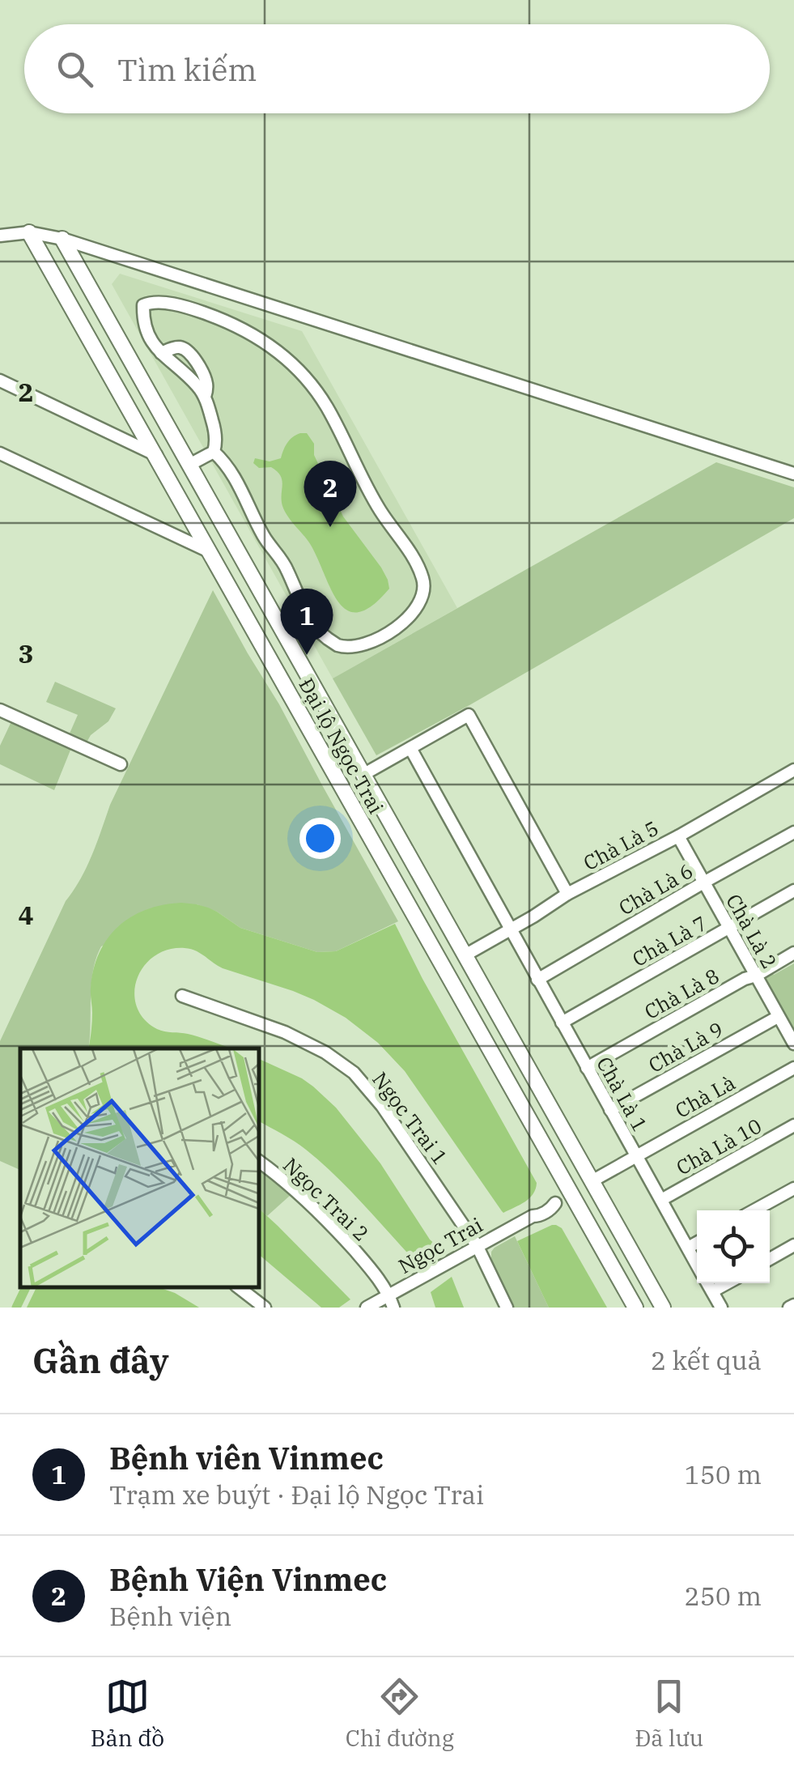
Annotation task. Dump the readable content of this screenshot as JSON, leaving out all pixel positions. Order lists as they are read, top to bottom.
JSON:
{
  "streets": {
    "main road": ["Đại lộ Ngọc Trai"],
    "street": [
      "Chà Là 5",
      "Chà Là 6",
      "Chà Là 2",
      "Chà Là 7",
      "Chà Là 8",
      "Chà Là 9",
      "Chà Là 1",
      "Chà Là",
      "Ngọc Trai 1",
      "Chà Là 10",
      "Ngọc Trai 2",
      "Ngọc Trai"
    ]
  },
  "crossings": [
    ["Đại lộ Ngọc Trai", "Chà Là 5"],
    ["Đại lộ Ngọc Trai", "Chà Là"],
    ["Đại lộ Ngọc Trai", "Ngọc Trai"],
    ["Chà Là 5", "Chà Là 2"],
    ["Chà Là 5", "Chà Là 1"],
    ["Chà Là 6", "Chà Là 2"],
    ["Chà Là 6", "Chà Là 1"],
    ["Chà Là 2", "Chà Là 7"],
    ["Chà Là 2", "Chà Là 8"],
    ["Chà Là 2", "Chà Là 9"],
    ["Chà Là 7", "Chà Là 1"],
    ["Chà Là 8", "Chà Là 1"],
    ["Chà Là 9", "Chà Là 1"],
    ["Chà Là 1", "Chà Là"],
    ["Chà Là 1", "Chà Là 10"],
    ["Ngọc Trai 1", "Ngọc Trai"],
    ["Ngọc Trai 2", "Ngọc Trai"]
  ],
  "page": {
    "search": "Tìm kiếm",
    "pins": ["2", "1"],
    "heading": ["Gần đây", "2 kết quả"],
    "list": [
      {
        "mark": "1",
        "name": "Bệnh viên Vinmec",
        "note": "Trạm xe buýt · Đại lộ Ngọc Trai",
        "value": "150 m"
      },
      {
        "mark": "2",
        "name": "Bệnh Viện Vinmec",
        "note": "Bệnh viện",
        "value": "250 m"
      }
    ],
    "nav": ["Bản đồ", "Chỉ đường", "Đã lưu"]
  },
  "grid": {
    "rows": ["2", "3", "4"]
  }
}
